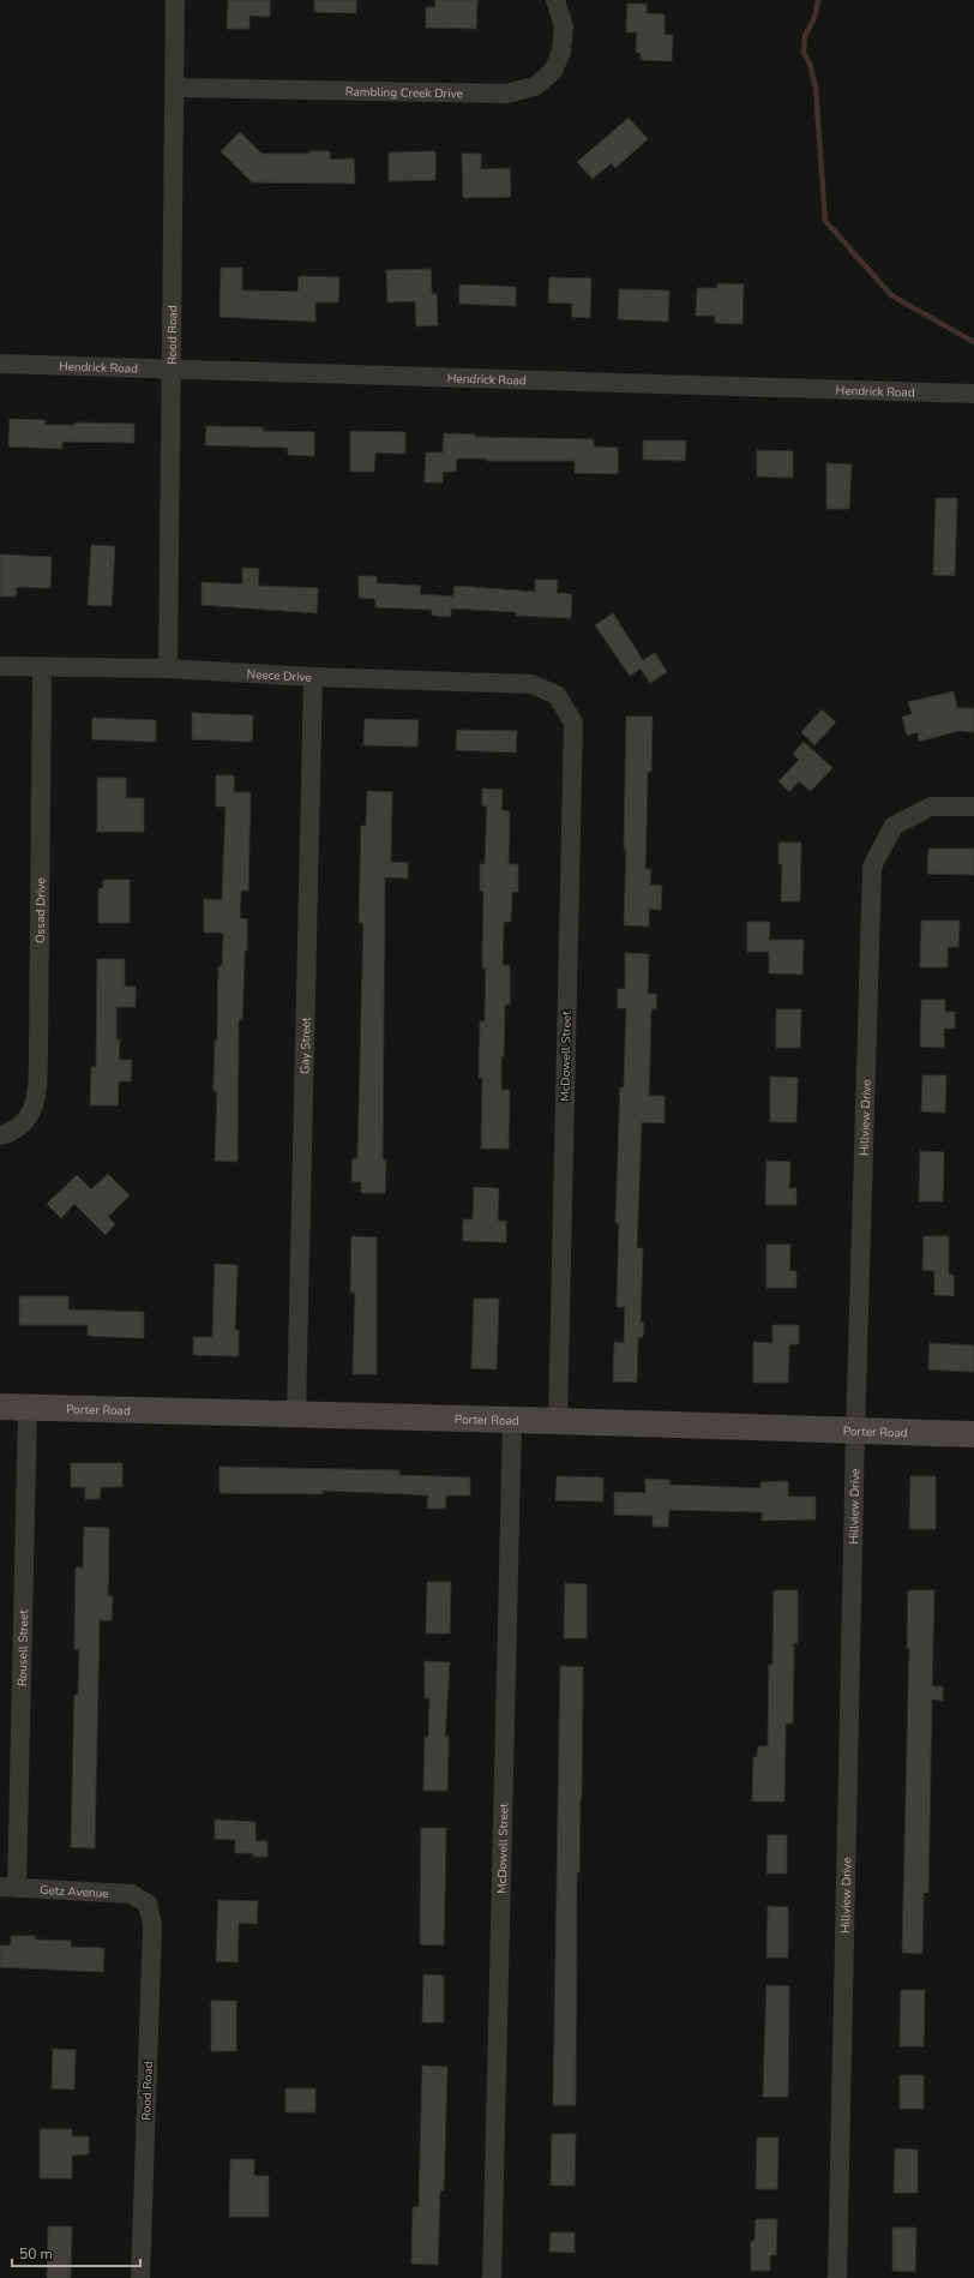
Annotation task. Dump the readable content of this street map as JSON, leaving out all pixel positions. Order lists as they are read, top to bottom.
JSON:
{
  "streets": {
    "street": [
      "Rambling Creek Drive",
      "Rood Road",
      "Hendrick Road",
      "Neece Drive",
      "Ossad Drive",
      "Gay Street",
      "McDowell Street",
      "Hillview Drive",
      "Porter Road",
      "Rousell Street",
      "Getz Avenue"
    ]
  },
  "crossings": [
    ["Rambling Creek Drive", "Rood Road"],
    ["Rood Road", "Hendrick Road"],
    ["Rood Road", "Neece Drive"],
    ["Rood Road", "Getz Avenue"],
    ["Neece Drive", "Ossad Drive"],
    ["Neece Drive", "Gay Street"],
    ["Neece Drive", "McDowell Street"],
    ["Gay Street", "Porter Road"],
    ["McDowell Street", "Porter Road"],
    ["Hillview Drive", "Porter Road"],
    ["Porter Road", "Rousell Street"],
    ["Rousell Street", "Getz Avenue"]
  ],
  "scale_bar": "50 m"
}
